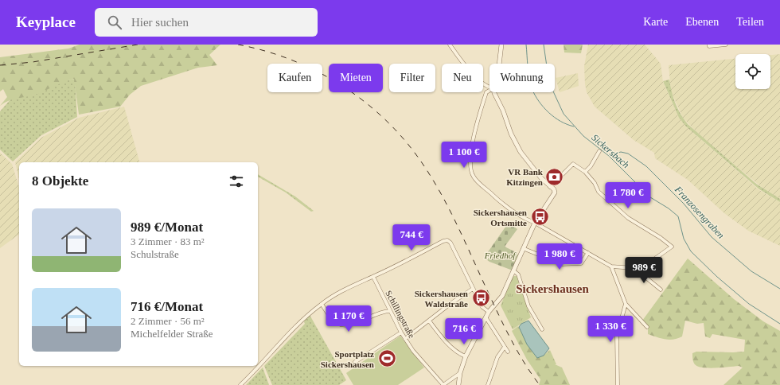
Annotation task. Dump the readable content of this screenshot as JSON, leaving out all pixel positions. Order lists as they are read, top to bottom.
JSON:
{
  "streets": {
    "street": ["Schillingstraße"]
  },
  "districts": ["Sickershausen"],
  "water": ["Sickersbach", "Franzosengraben"],
  "parks": ["Friedhof"],
  "places": {
    "bank": ["VR Bank Kitzingen"],
    "bus stop": ["Sickershausen Ortsmitte", "Sickershausen Waldstraße"],
    "sports": ["Sportplatz Sickershausen"]
  },
  "page": {
    "header": "Keyplace",
    "search": "Hier suchen",
    "nav": ["Karte", "Ebenen", "Teilen"],
    "chip": [
      "Kaufen",
      "Mieten",
      "Filter",
      "Neu",
      "Wohnung"
    ],
    "price": [
      "1 100 €",
      "1 780 €",
      "744 €",
      "1 980 €",
      "989 €",
      "1 170 €",
      "1 330 €",
      "716 €"
    ],
    "heading": "8 Objekte",
    "list": [
      {
        "name": "989 €/Monat",
        "note": "3 Zimmer · 83 m² · Schulstraße"
      },
      {
        "name": "716 €/Monat",
        "note": "2 Zimmer · 56 m² · Michelfelder Straße"
      }
    ]
  }
}
